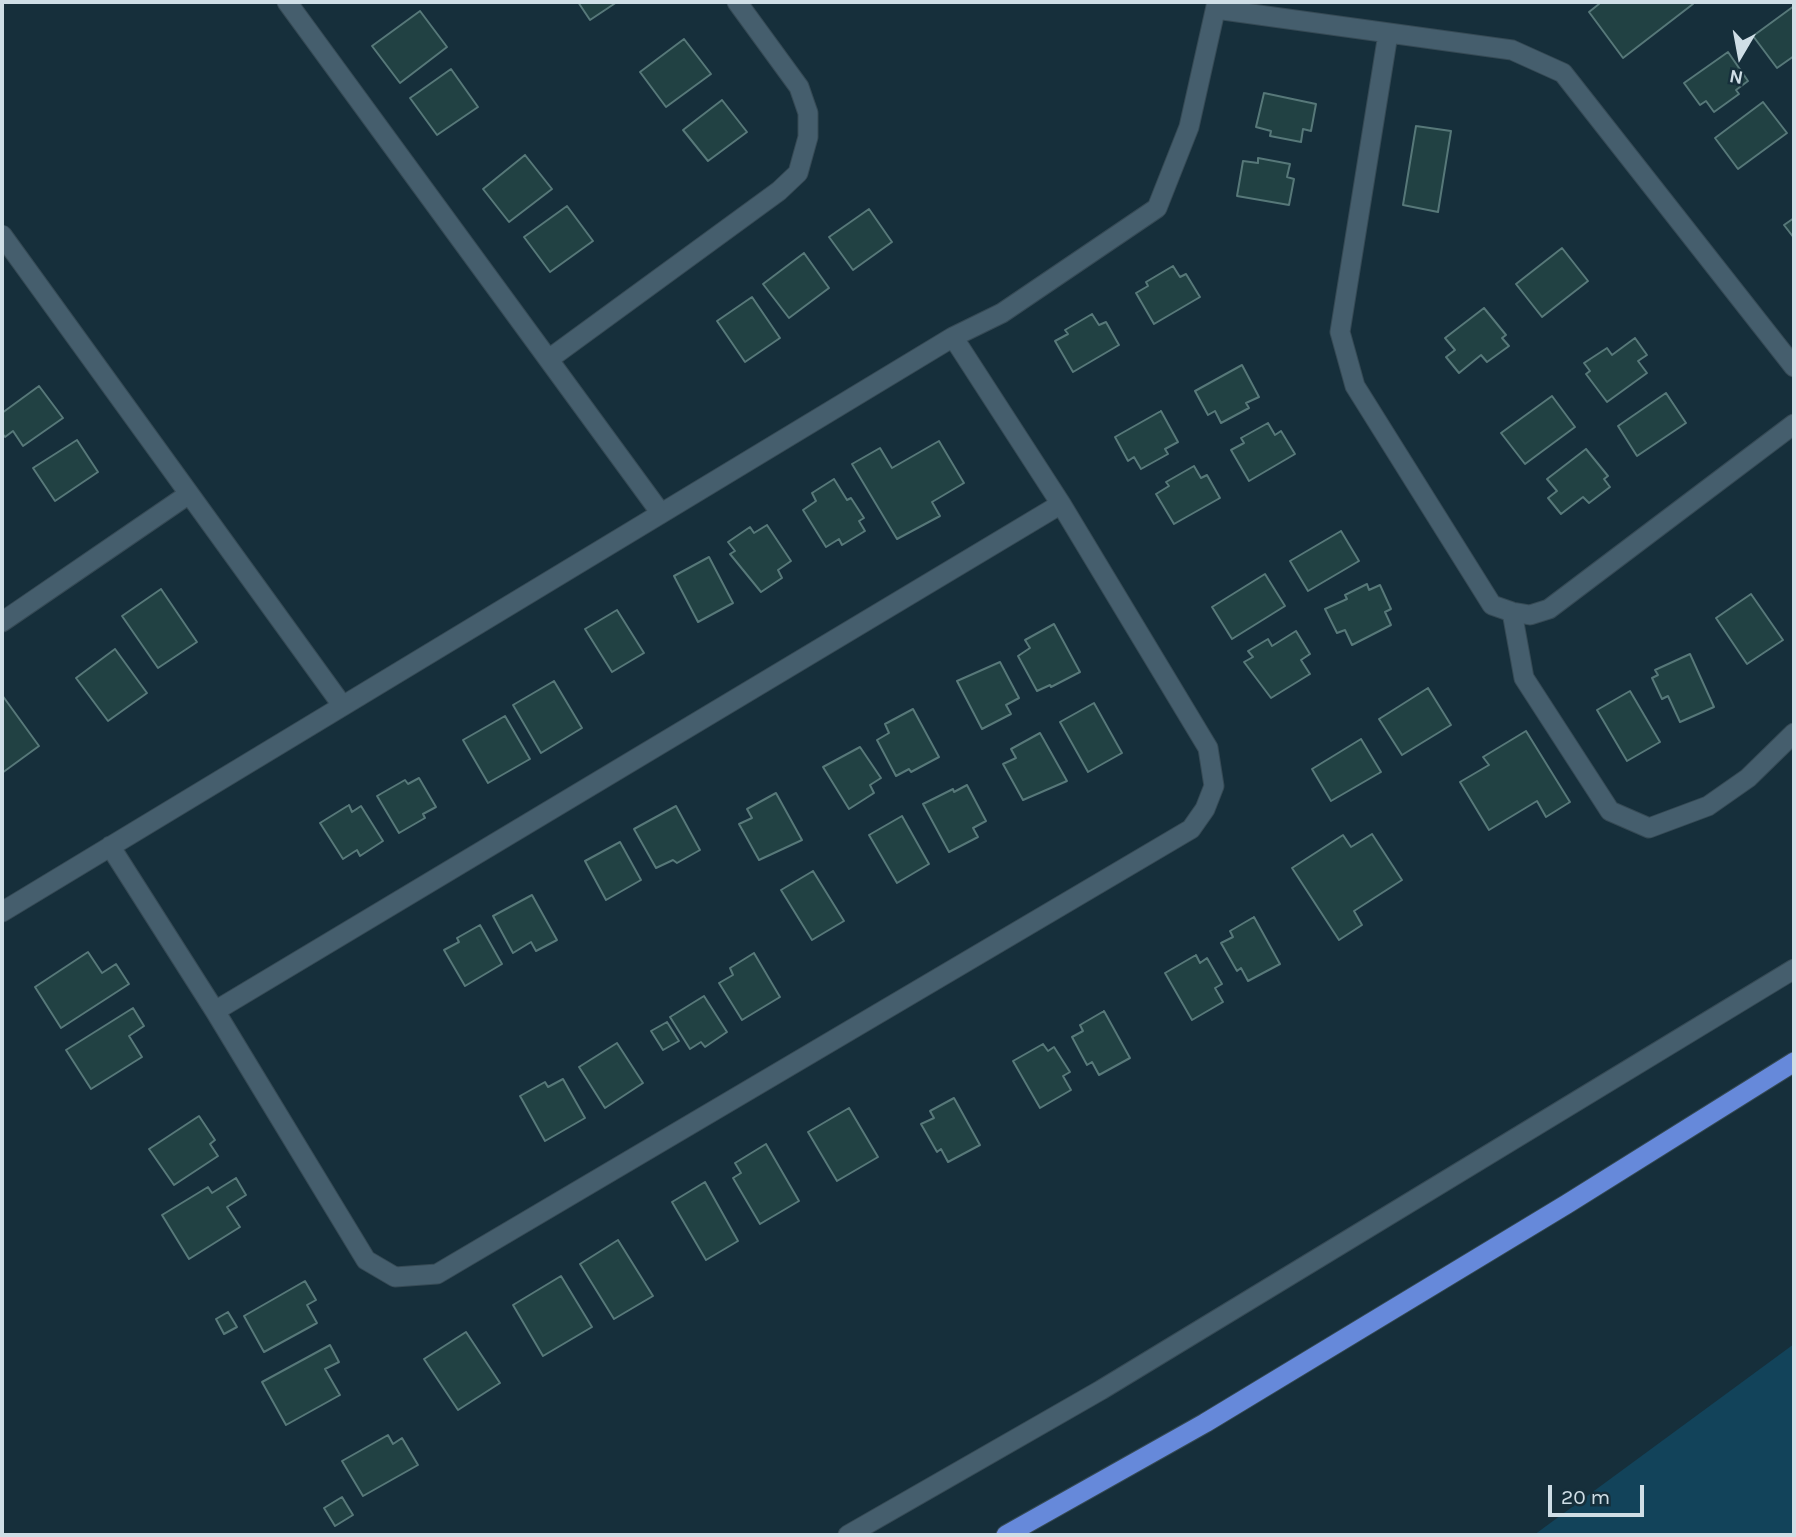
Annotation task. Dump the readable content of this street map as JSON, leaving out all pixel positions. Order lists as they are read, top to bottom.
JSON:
{
  "scale_bar": "20 m",
  "north": "bottom"
}
